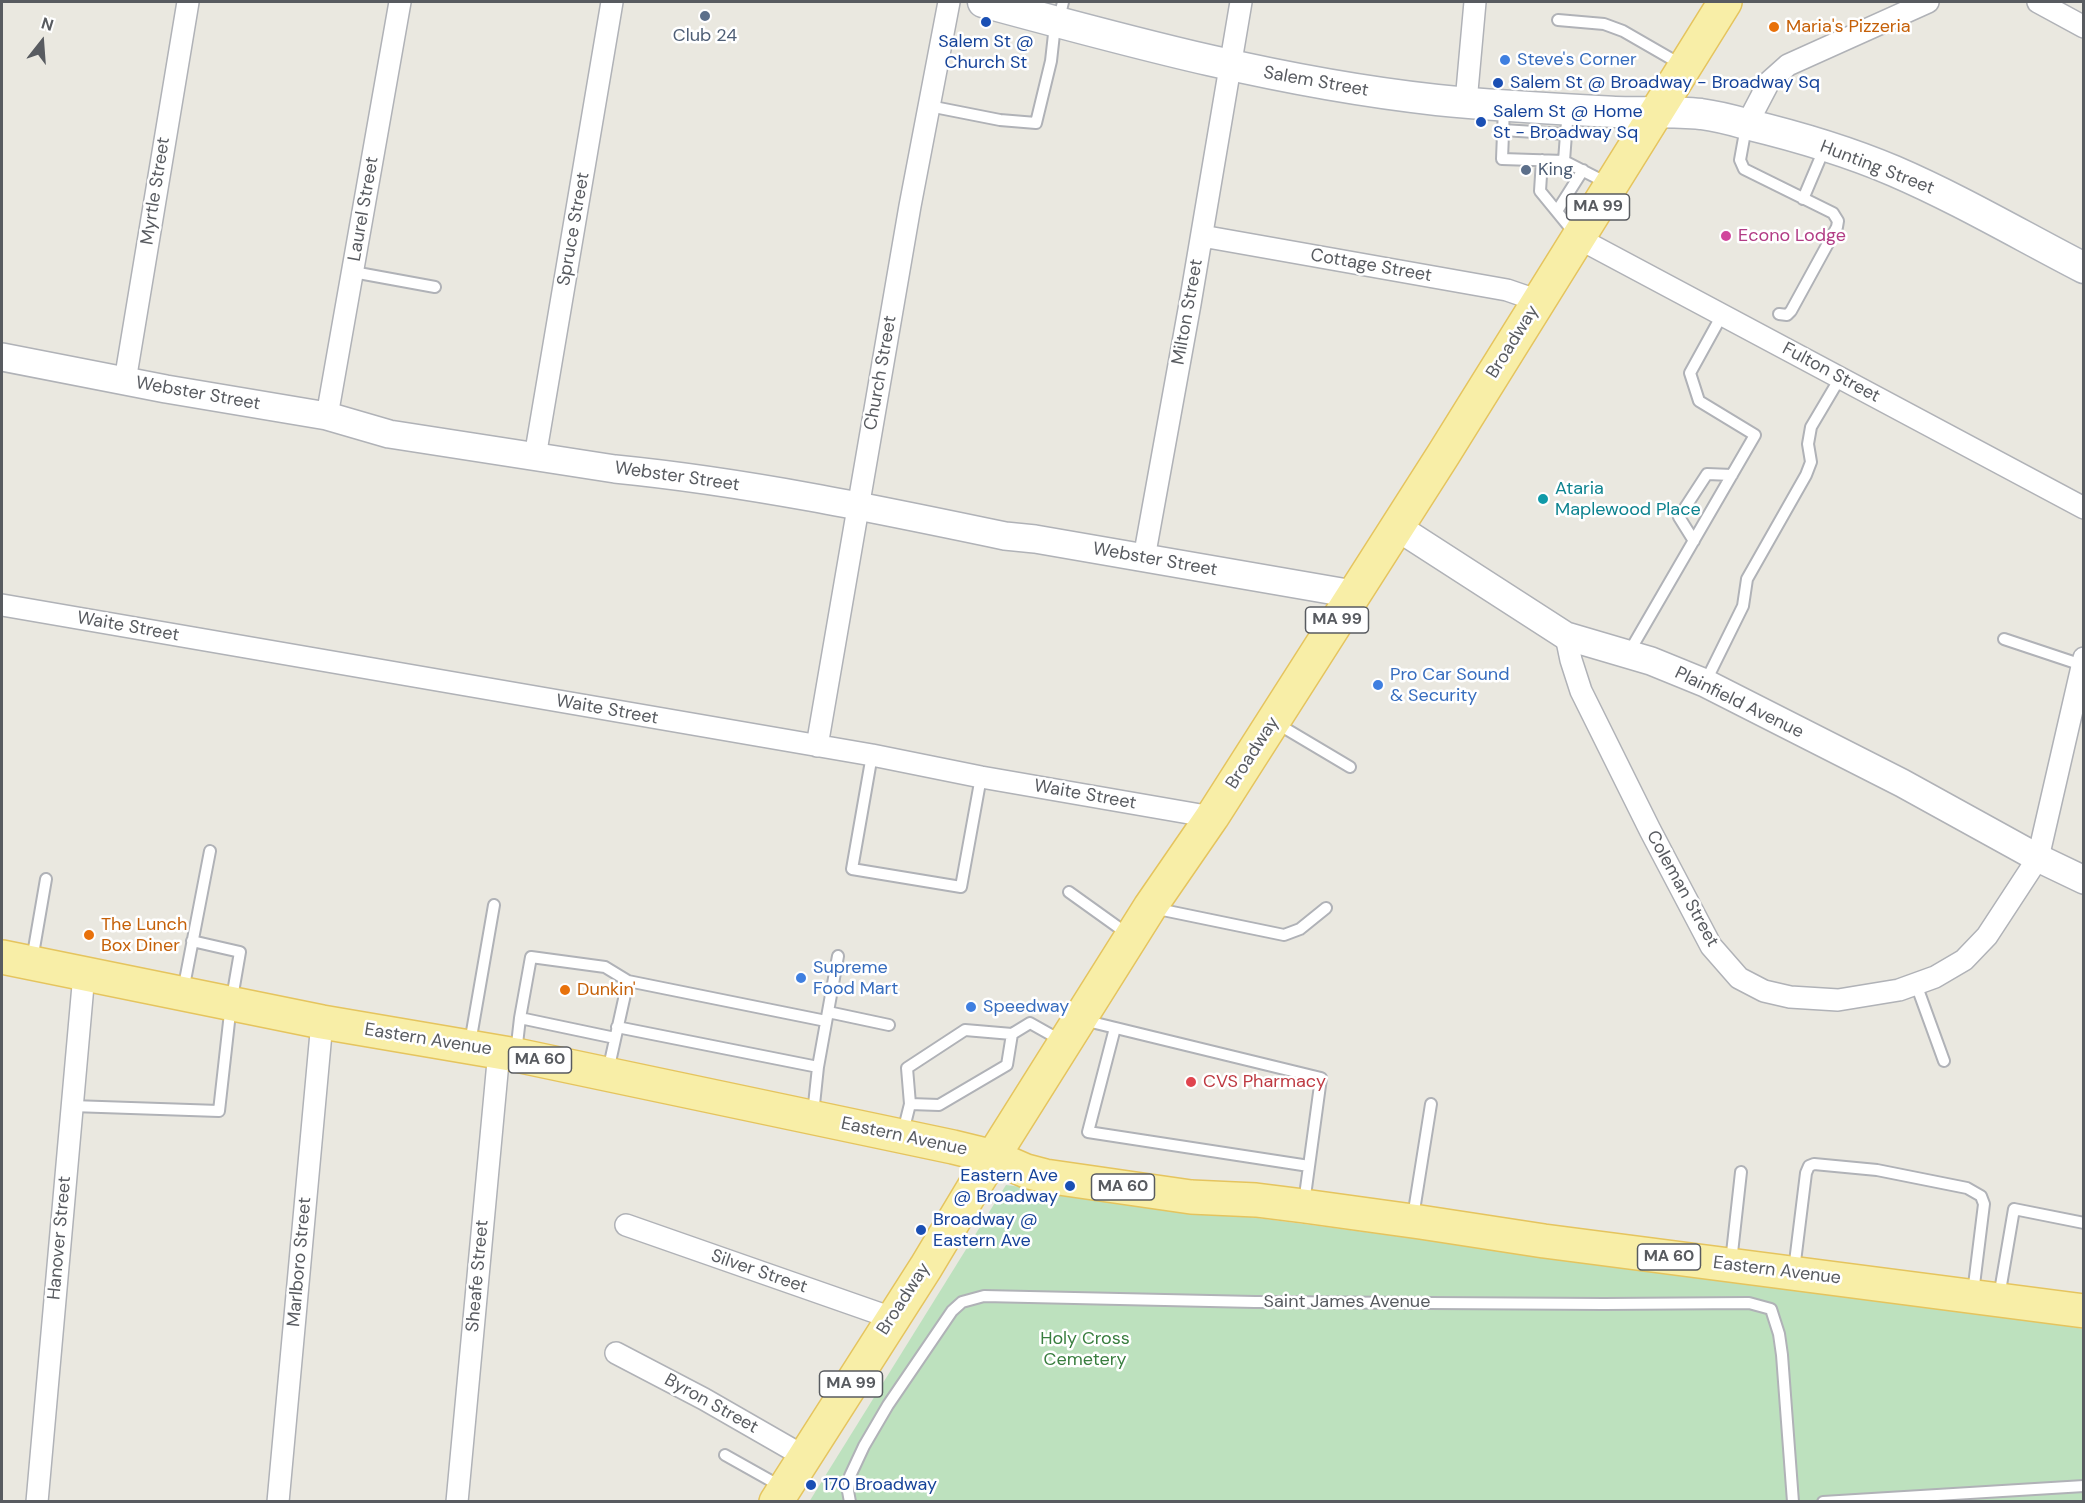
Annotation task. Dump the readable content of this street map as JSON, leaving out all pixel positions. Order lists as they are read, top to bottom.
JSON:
{
  "streets": {
    "main road": [
      "Salem Street",
      "Hunting Street",
      "MA 99",
      "Broadway",
      "Eastern Avenue",
      "MA 60"
    ],
    "street": [
      "Myrtle Street",
      "Laurel Street",
      "Spruce Street",
      "Cottage Street",
      "Milton Street",
      "Church Street",
      "Fulton Street",
      "Webster Street",
      "Waite Street",
      "Plainfield Avenue",
      "Coleman Street",
      "Hanover Street",
      "Marlboro Street",
      "Silver Street",
      "Sheafe Street",
      "Byron Street"
    ],
    "lane": ["Saint James Avenue"]
  },
  "crossings": [
    ["Salem Street", "Hunting Street"],
    ["Salem Street", "Milton Street"],
    ["Salem Street", "Broadway"],
    ["Hunting Street", "Broadway"],
    ["Myrtle Street", "Webster Street"],
    ["Laurel Street", "Webster Street"],
    ["Spruce Street", "Webster Street"],
    ["Cottage Street", "Milton Street"],
    ["Cottage Street", "Broadway"],
    ["Milton Street", "Webster Street"],
    ["Broadway", "Fulton Street"],
    ["Broadway", "Webster Street"],
    ["Broadway", "Waite Street"],
    ["Broadway", "Plainfield Avenue"],
    ["Broadway", "Eastern Avenue"],
    ["Broadway", "Silver Street"],
    ["Broadway", "Byron Street"],
    ["Church Street", "Webster Street"],
    ["Church Street", "Waite Street"],
    ["Plainfield Avenue", "Coleman Street"],
    ["Eastern Avenue", "Hanover Street"],
    ["Eastern Avenue", "Marlboro Street"],
    ["Eastern Avenue", "Sheafe Street"]
  ],
  "parks": ["Holy Cross Cemetery"],
  "places": [
    "Club 24",
    "Salem St @ Church St",
    "Maria's Pizzeria",
    "Steve's Corner",
    "Salem St @ Broadway - Broadway Sq",
    "Salem St @ Home St - Broadway Sq",
    "King",
    "Econo Lodge",
    "Ataria Maplewood Place",
    "Pro Car Sound & Security",
    "The Lunch Box Diner",
    "Supreme Food Mart",
    "Dunkin'",
    "Speedway",
    "CVS Pharmacy",
    "Eastern Ave @ Broadway",
    "Broadway @ Eastern Ave",
    "170 Broadway"
  ],
  "north": "top"
}
